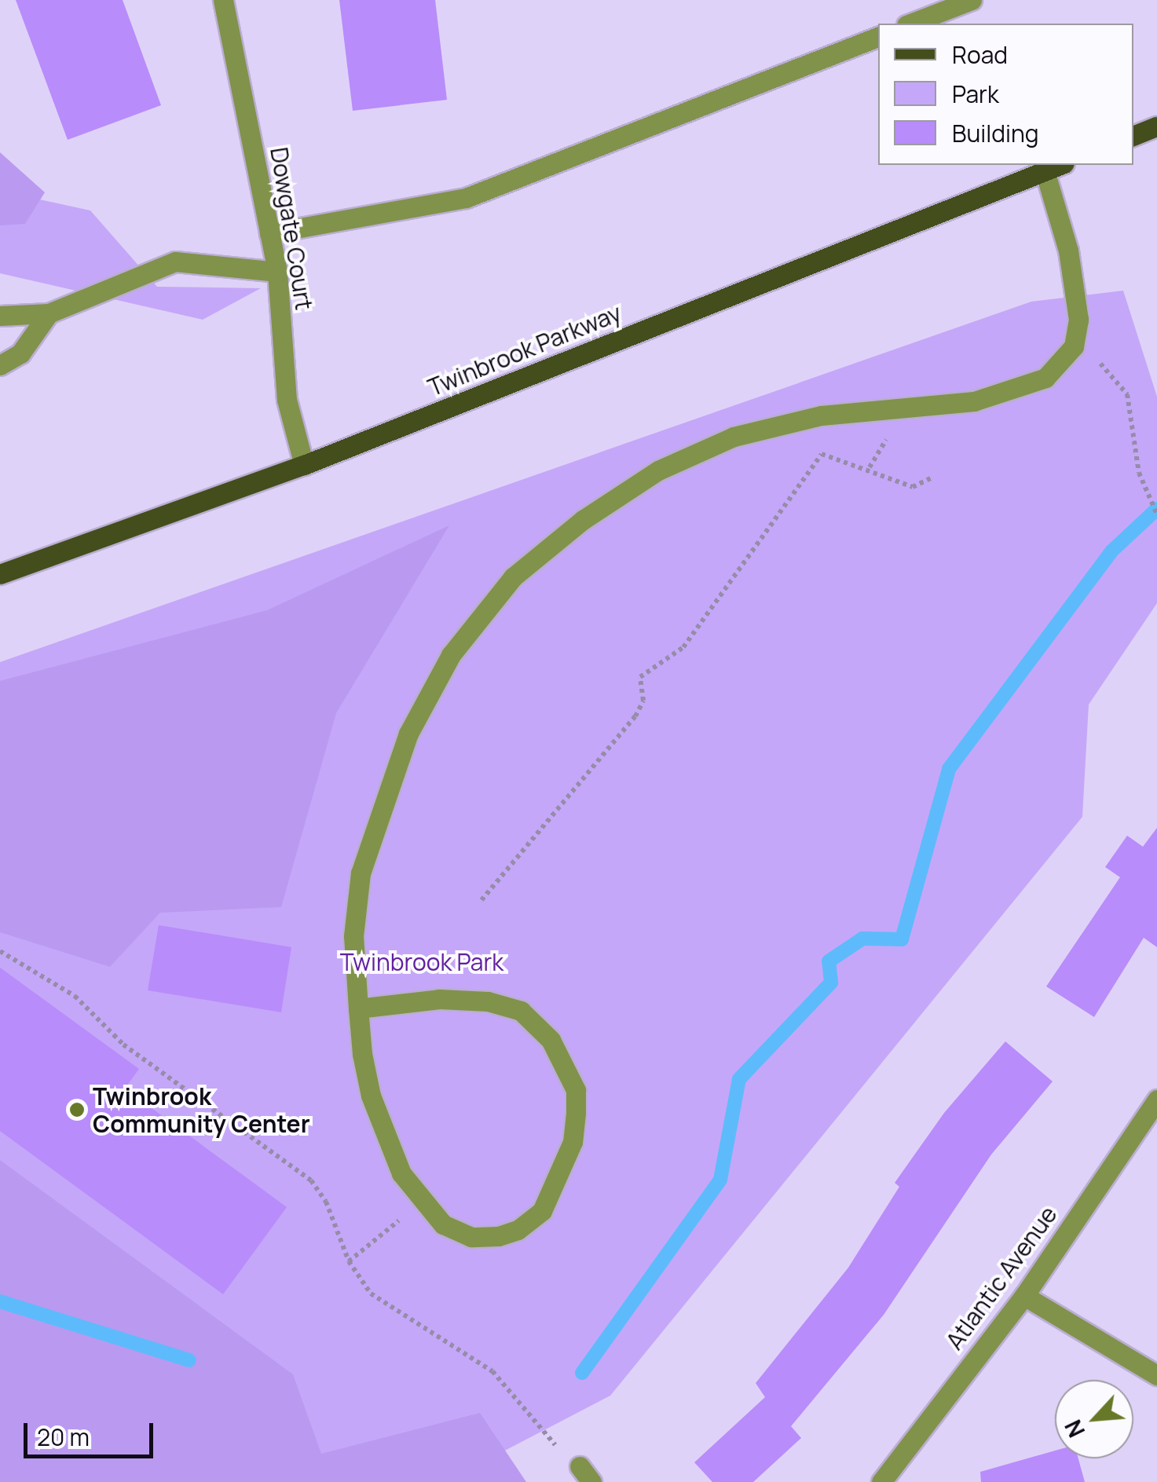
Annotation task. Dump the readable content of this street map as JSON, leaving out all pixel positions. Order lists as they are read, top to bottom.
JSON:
{
  "streets": {
    "main road": ["Twinbrook Parkway"],
    "street": ["Dowgate Court", "Atlantic Avenue"]
  },
  "crossings": [
    ["Dowgate Court", "Twinbrook Parkway"]
  ],
  "parks": ["Twinbrook Park"],
  "places": ["Twinbrook Community Center"],
  "legend": ["Road", "Park", "Building"],
  "scale_bar": "20 m",
  "north": "bottom left"
}
